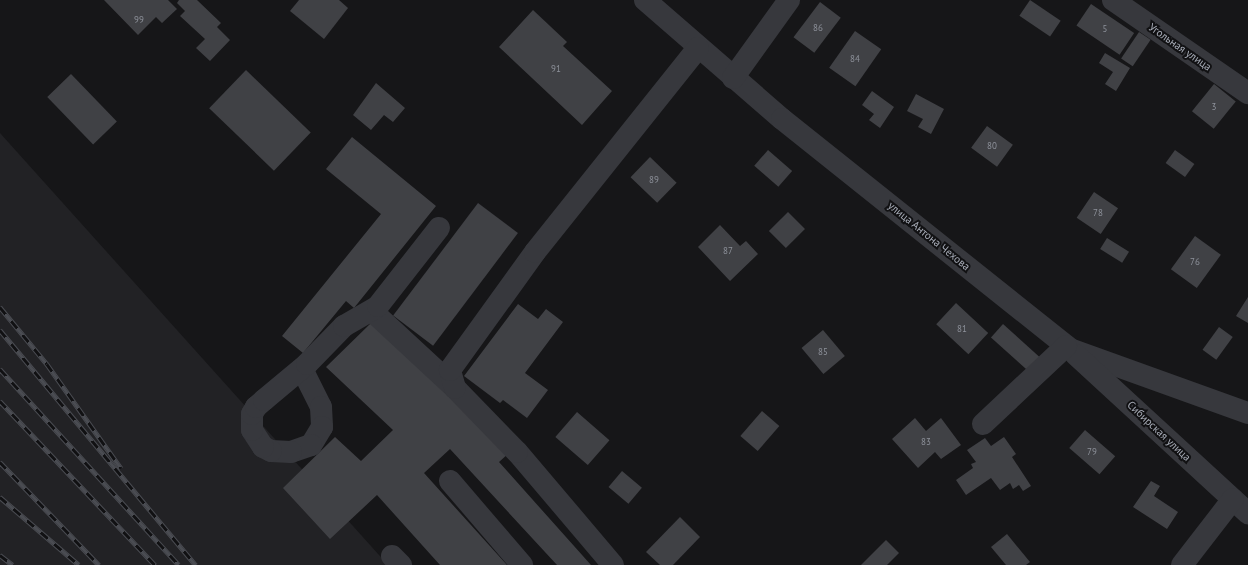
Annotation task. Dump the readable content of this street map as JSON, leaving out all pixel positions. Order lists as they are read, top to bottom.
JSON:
{
  "streets": {
    "street": ["Угольная улица", "улица Антона Чехова", "Сибирская улица"]
  },
  "crossings": [
    ["улица Антона Чехова", "Сибирская улица"]
  ],
  "house_numbers": [
    "99",
    "86",
    "5",
    "84",
    "91",
    "3",
    "80",
    "89",
    "78",
    "87",
    "76",
    "81",
    "85",
    "83",
    "79"
  ]
}
